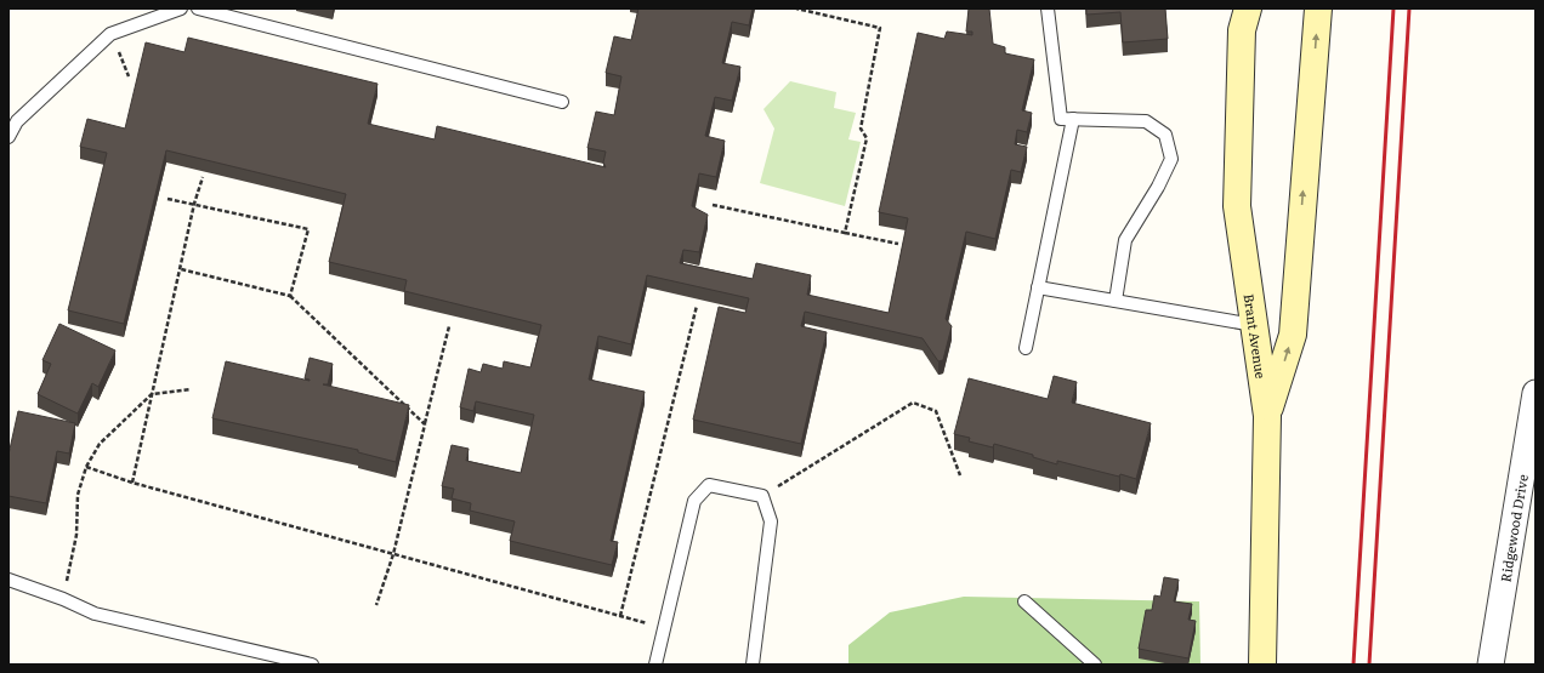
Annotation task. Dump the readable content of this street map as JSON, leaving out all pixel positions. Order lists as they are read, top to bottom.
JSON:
{
  "streets": {
    "main road": ["Brant Avenue"],
    "street": ["Ridgewood Drive"]
  }
}
